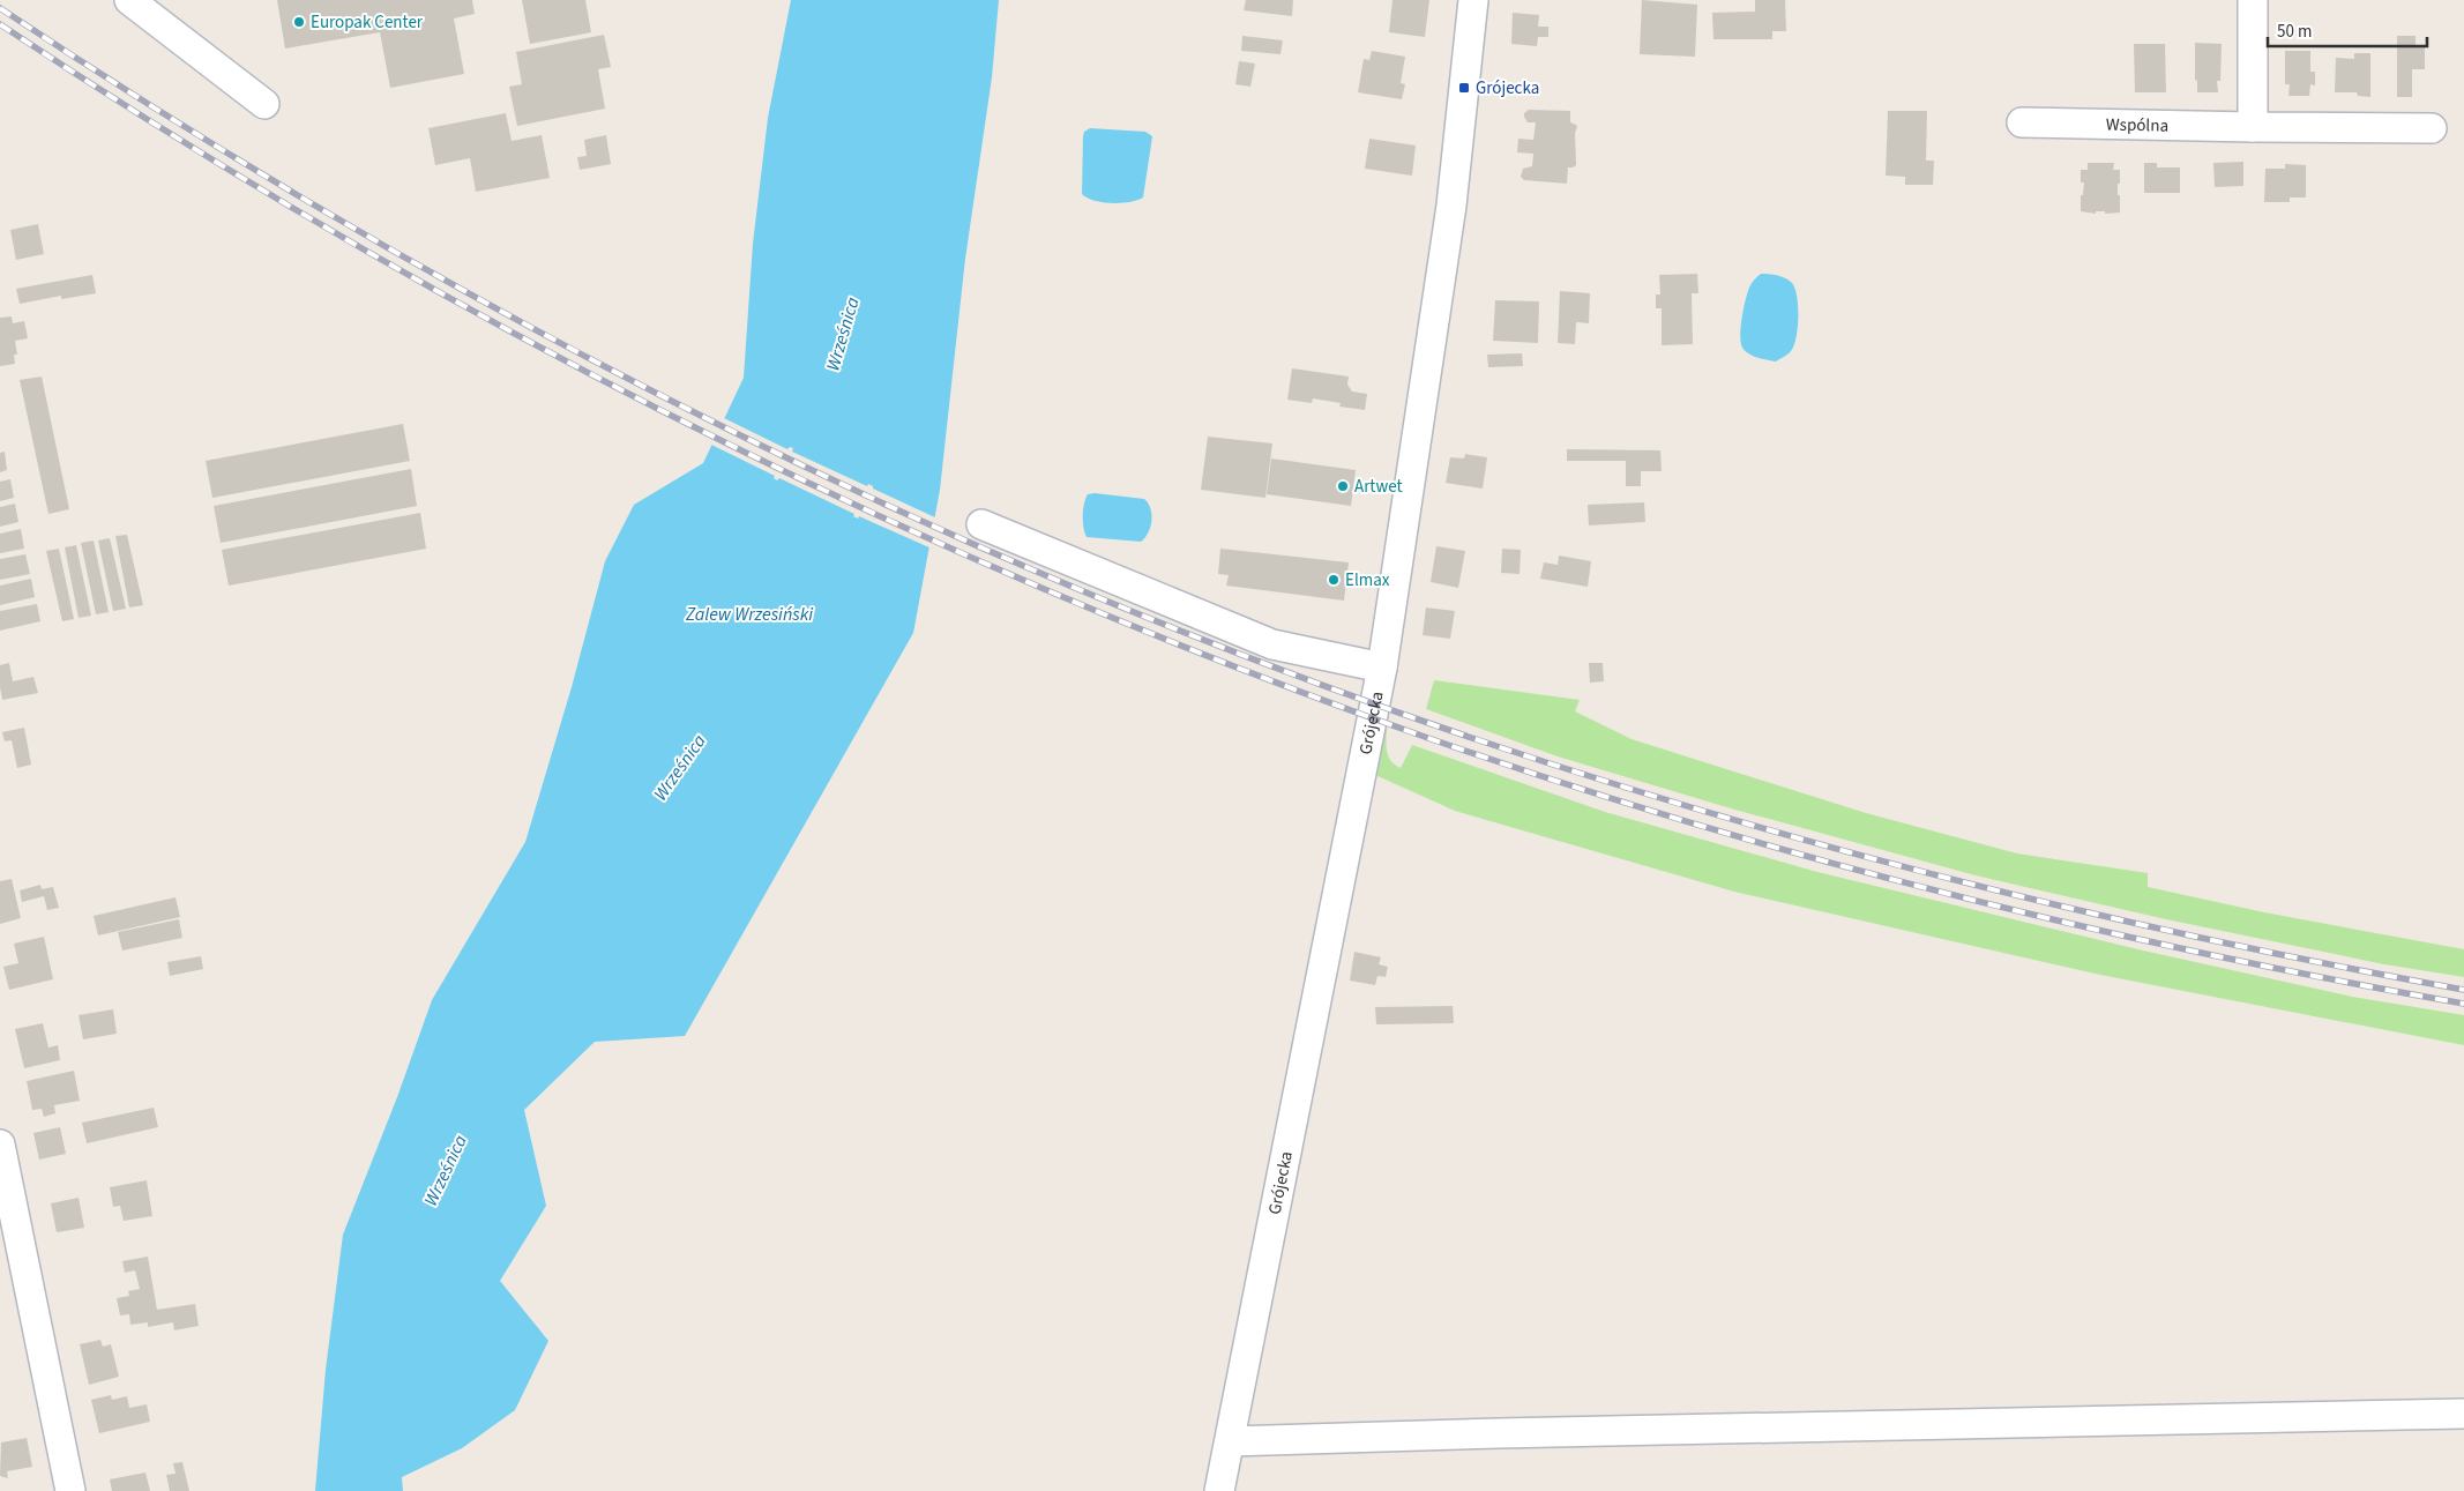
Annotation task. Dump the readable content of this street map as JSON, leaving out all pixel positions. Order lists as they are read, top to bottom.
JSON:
{
  "streets": {
    "street": ["Wspólna", "Grójecka"]
  },
  "water": ["Wrześnica", "Zalew Wrzesiński"],
  "places": {
    "other": ["Europak Center", "Artwet", "Elmax"],
    "transit": ["Grójecka"]
  },
  "scale_bar": "50 m"
}
